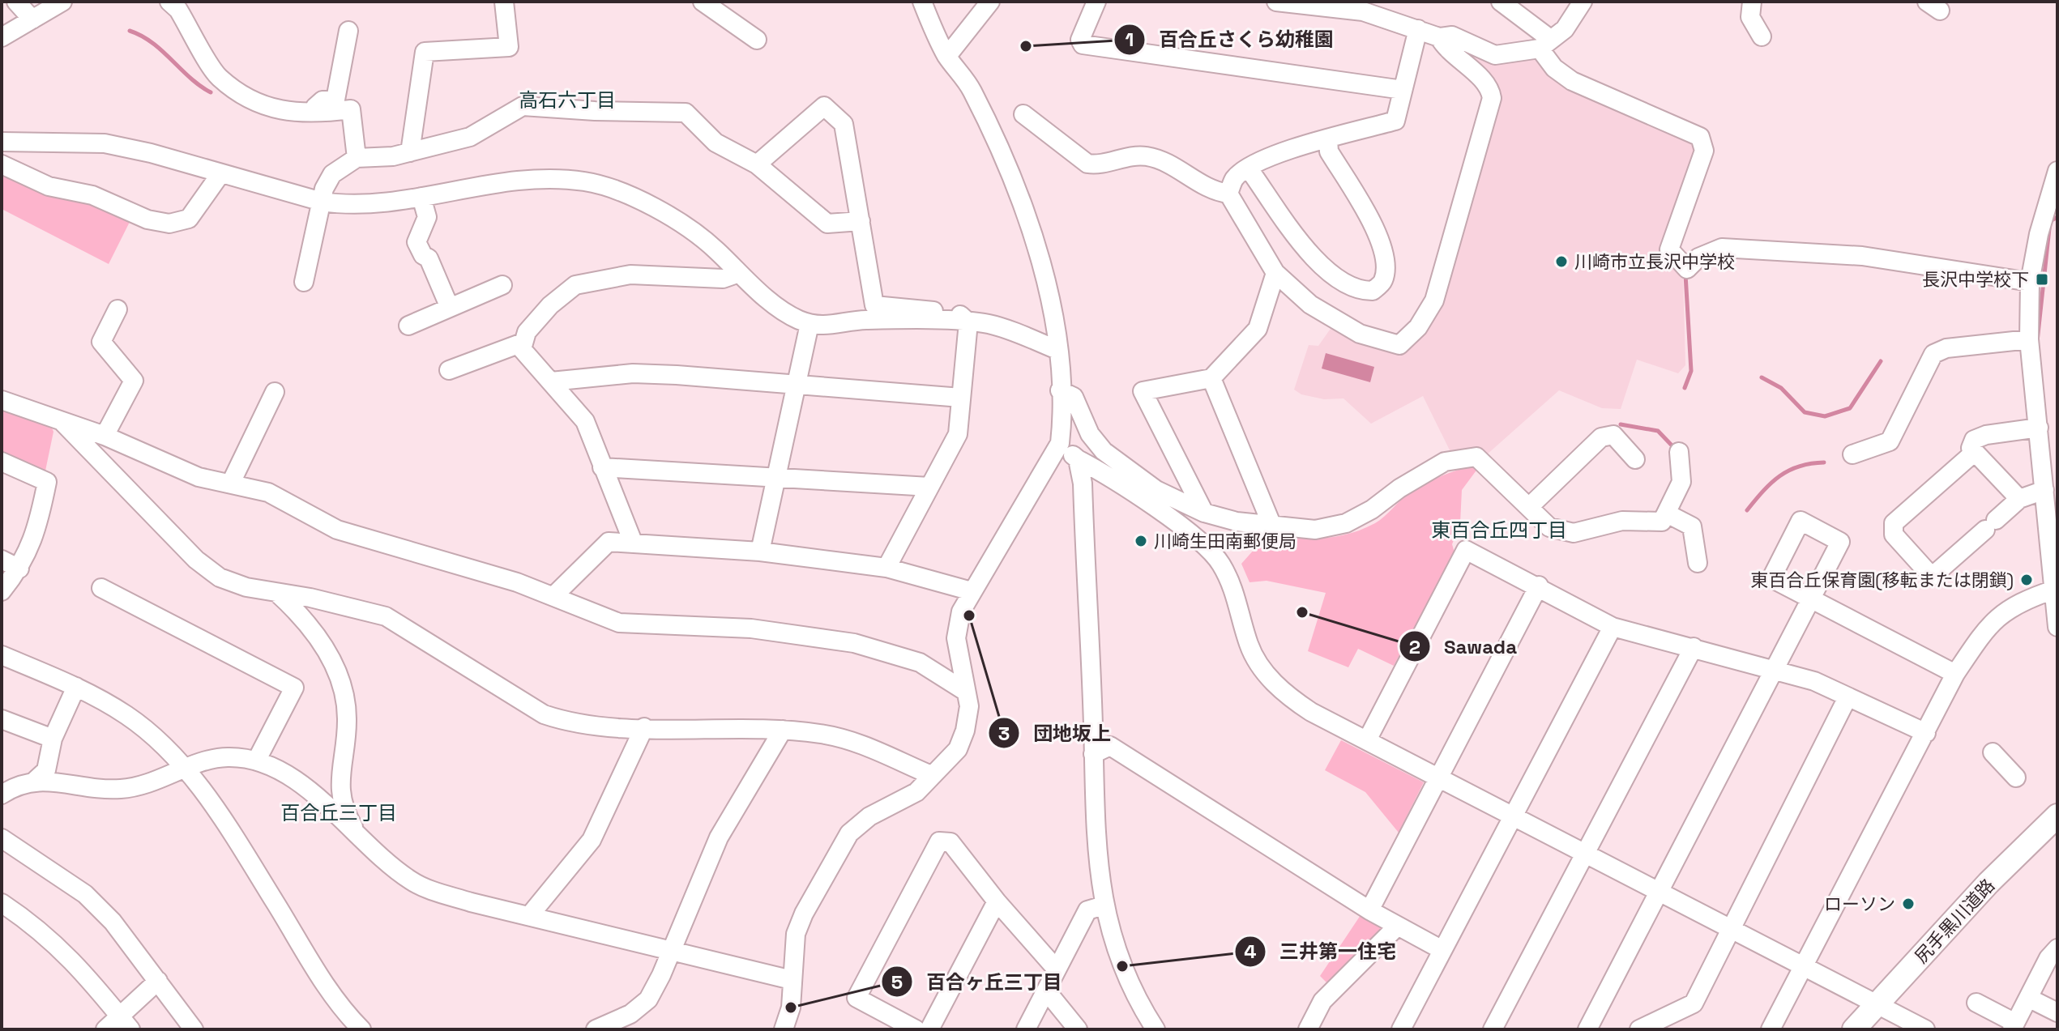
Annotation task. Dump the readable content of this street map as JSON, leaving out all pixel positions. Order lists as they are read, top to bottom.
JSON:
{
  "streets": {
    "main road": ["尻手黒川道路"]
  },
  "districts": ["高石六丁目", "東百合丘四丁目", "百合丘三丁目"],
  "places": {
    "other": [
      "百合丘さくら幼稚園",
      "川崎市立長沢中学校",
      "川崎生田南郵便局",
      "東百合丘保育園(移転または閉鎖)",
      "Sawada",
      "団地坂上",
      "ローソン",
      "三井第一住宅",
      "百合ヶ丘三丁目"
    ],
    "transit": ["長沢中学校下"]
  }
}
